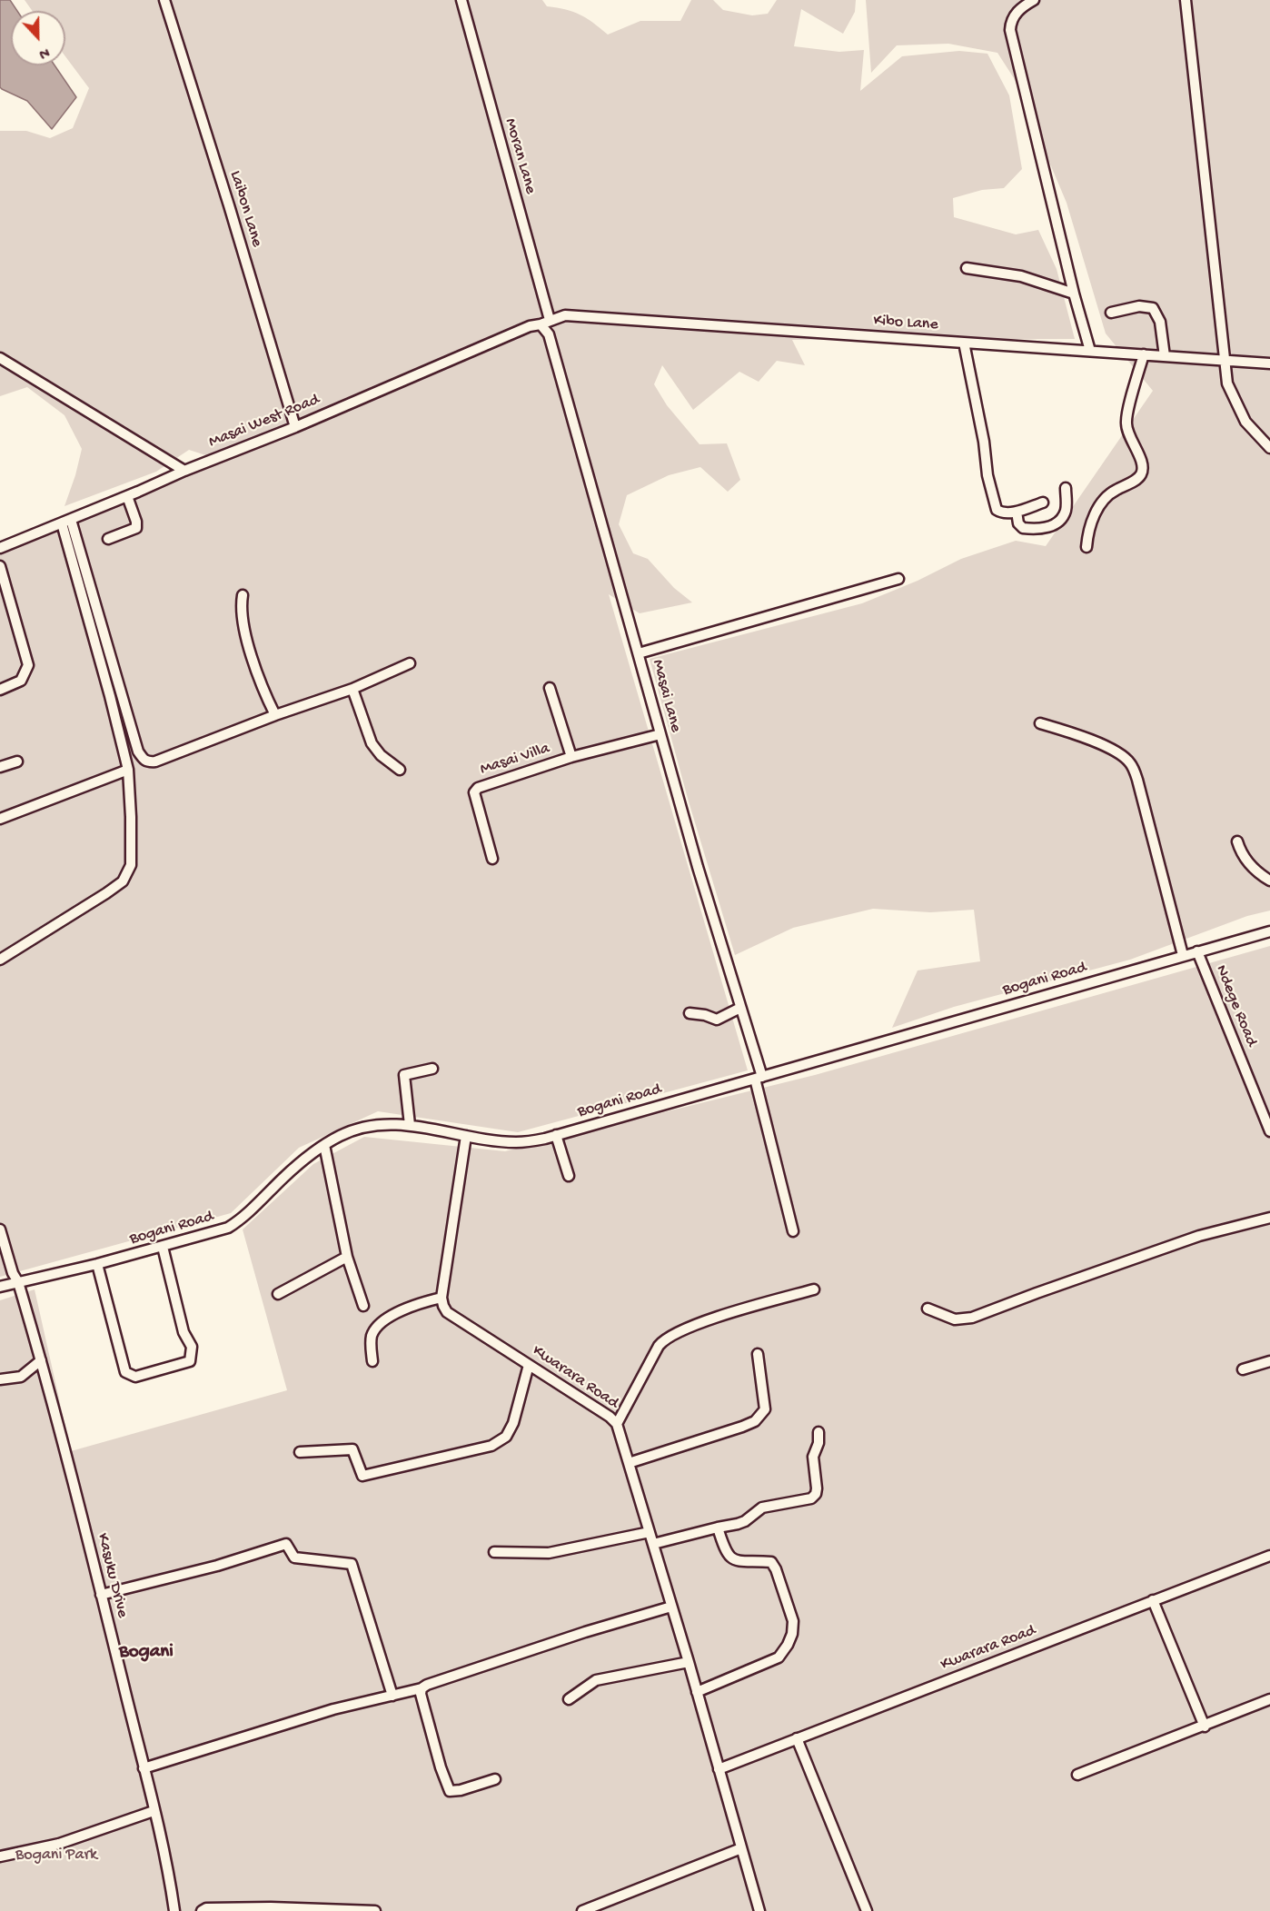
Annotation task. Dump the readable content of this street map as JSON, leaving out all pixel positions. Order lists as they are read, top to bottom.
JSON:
{
  "streets": {
    "street": [
      "Moran Lane",
      "Laibon Lane",
      "Kibo Lane",
      "Masai West Road",
      "Masai Lane",
      "Masai Villa",
      "Bogani Road",
      "Ndege Road",
      "Kwarara Road",
      "Kasuku Drive"
    ]
  },
  "crossings": [
    ["Moran Lane", "Kibo Lane"],
    ["Moran Lane", "Masai West Road"],
    ["Moran Lane", "Masai Lane"],
    ["Laibon Lane", "Masai West Road"],
    ["Kibo Lane", "Masai West Road"],
    ["Kibo Lane", "Masai Lane"],
    ["Masai West Road", "Masai Lane"],
    ["Masai Lane", "Masai Villa"],
    ["Masai Lane", "Bogani Road"],
    ["Bogani Road", "Ndege Road"],
    ["Bogani Road", "Kasuku Drive"]
  ],
  "districts": ["Bogani"],
  "parks": ["Bogani Park"],
  "north": "bottom"
}
